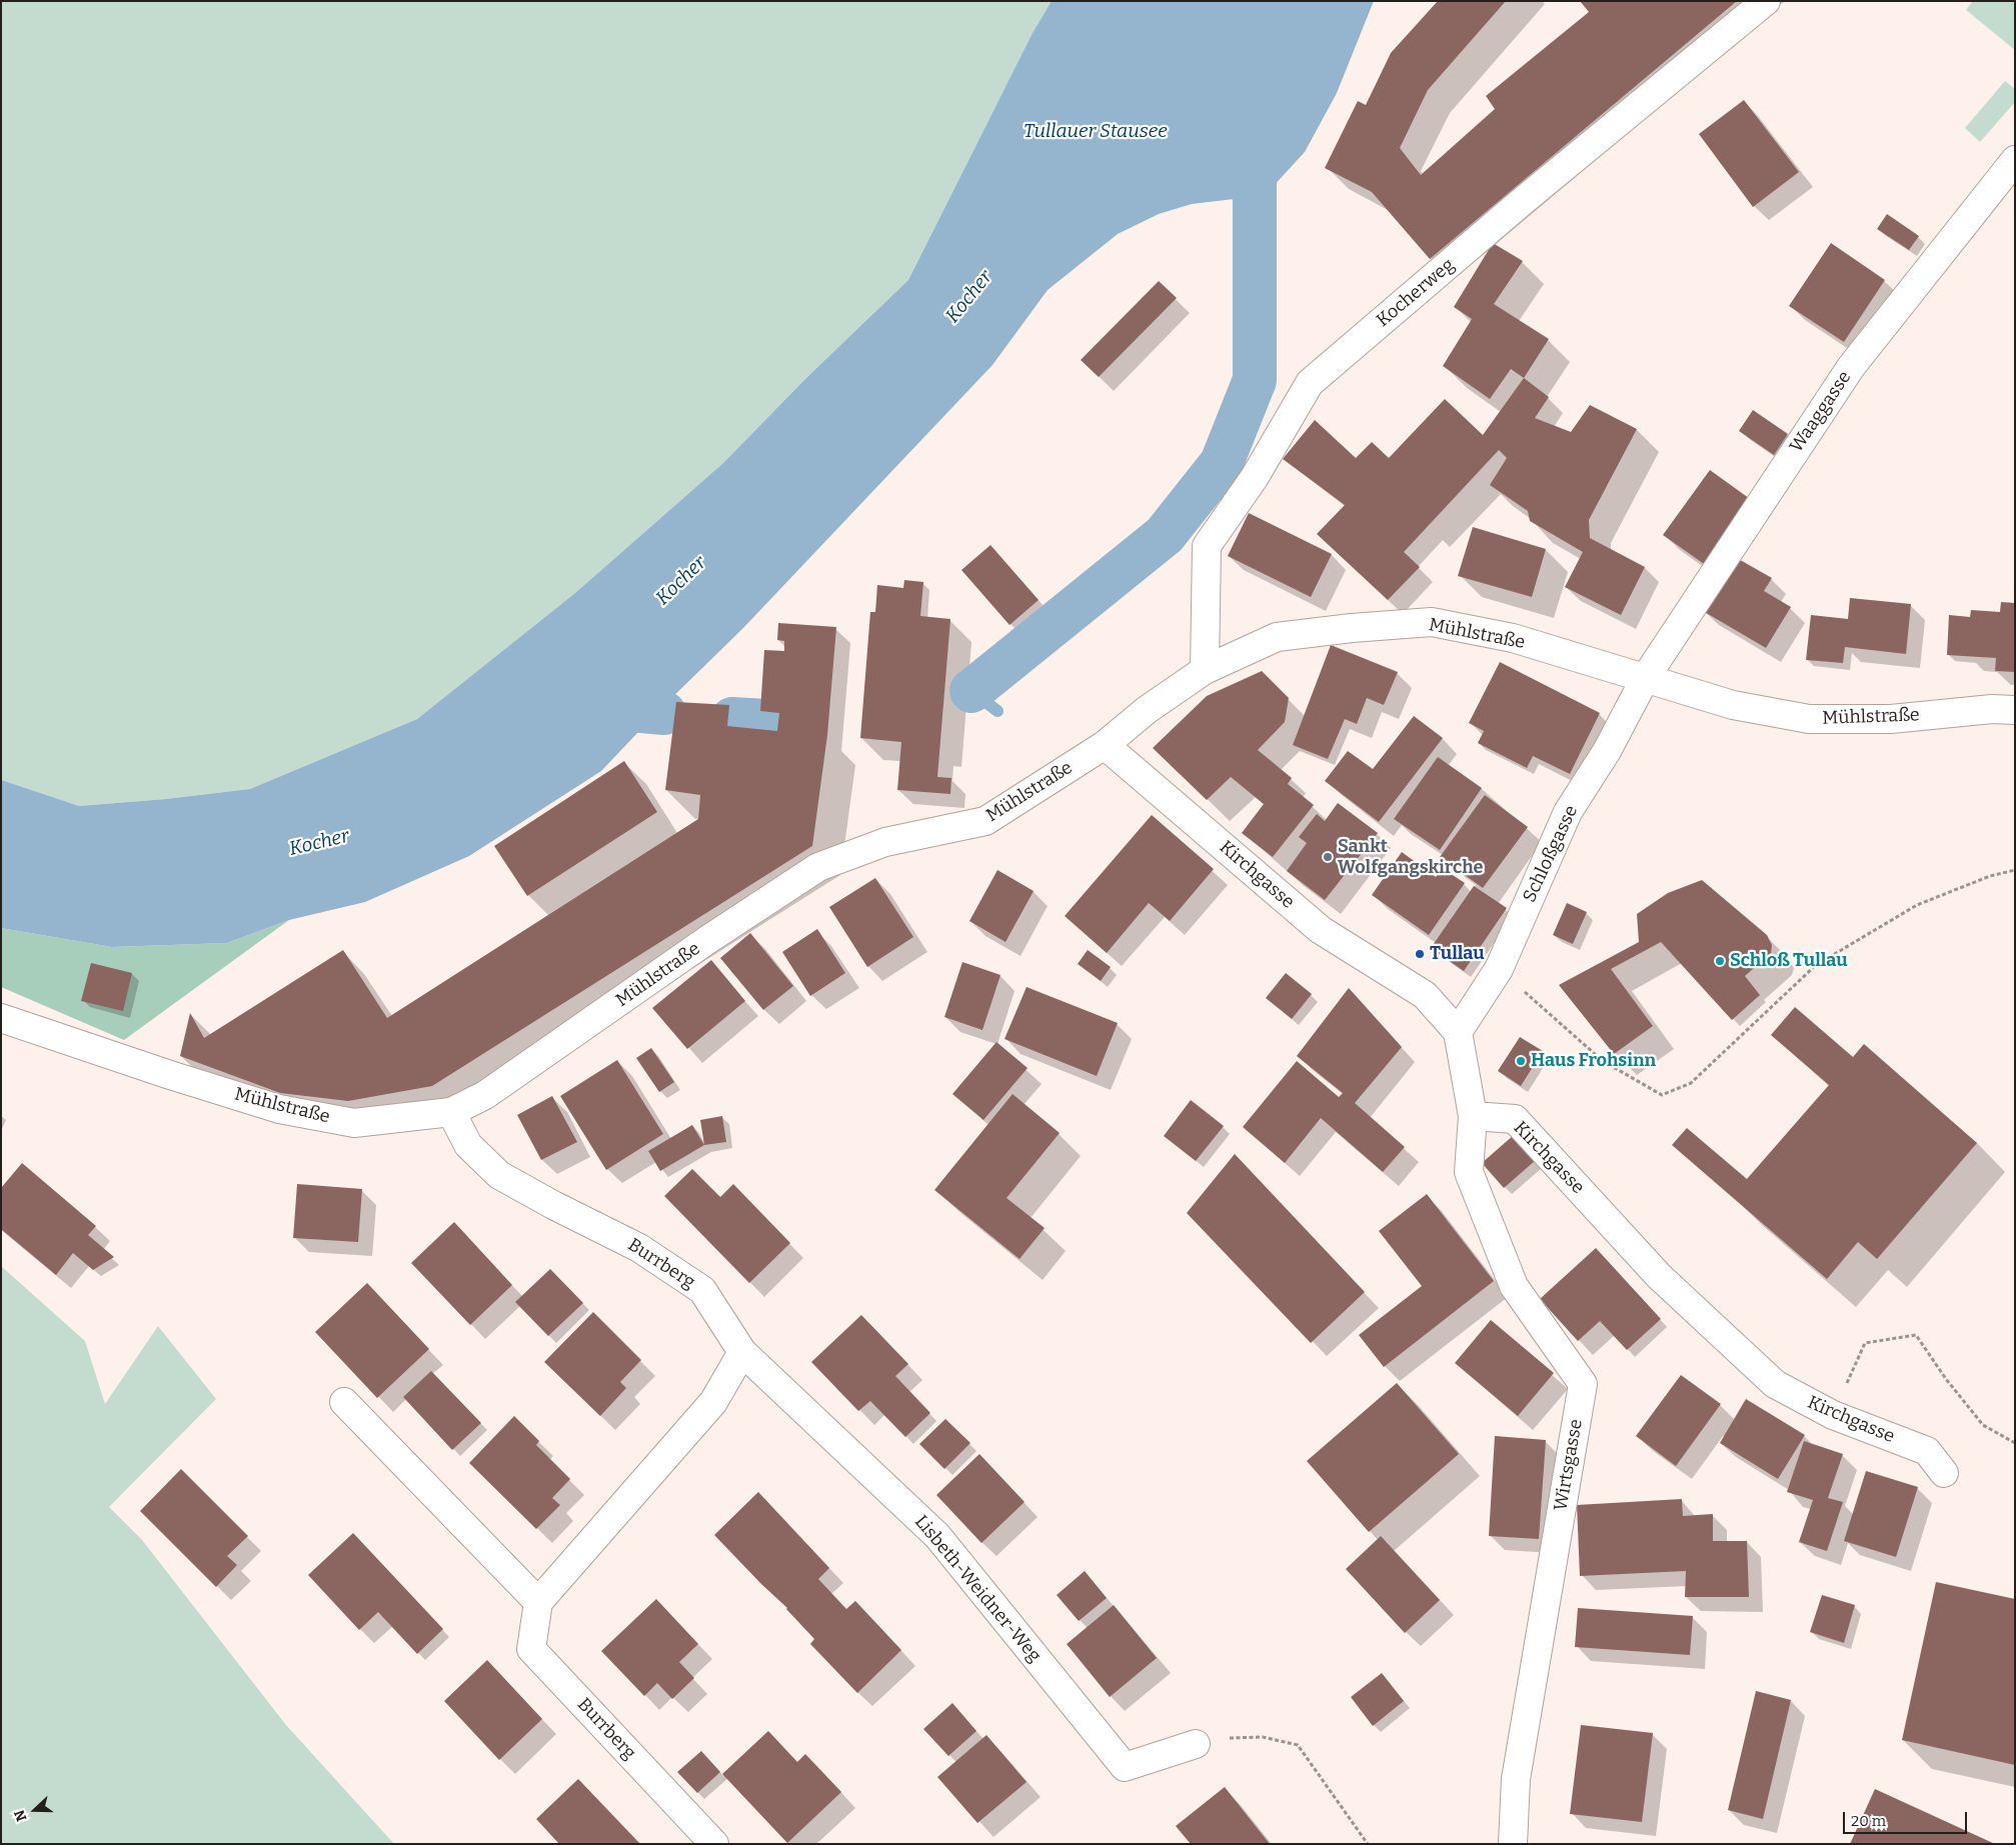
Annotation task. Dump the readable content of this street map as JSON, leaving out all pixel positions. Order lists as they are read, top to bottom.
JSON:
{
  "streets": {
    "street": [
      "Kocherweg",
      "Waaggasse",
      "Mühlstraße",
      "Schloßgasse",
      "Kirchgasse",
      "Burrberg",
      "Wirtsgasse",
      "Lisbeth-Weidner-Weg"
    ]
  },
  "crossings": [
    ["Kocherweg", "Mühlstraße"],
    ["Waaggasse", "Mühlstraße"],
    ["Waaggasse", "Schloßgasse"],
    ["Mühlstraße", "Schloßgasse"],
    ["Mühlstraße", "Kirchgasse"],
    ["Mühlstraße", "Burrberg"],
    ["Schloßgasse", "Kirchgasse"],
    ["Kirchgasse", "Wirtsgasse"],
    ["Burrberg", "Lisbeth-Weidner-Weg"]
  ],
  "water": ["Tullauer Stausee", "Kocher"],
  "places": [
    "Sankt Wolfgangskirche",
    "Tullau",
    "Schloß Tullau",
    "Haus Frohsinn"
  ],
  "scale_bar": "20 m",
  "north": "left"
}
